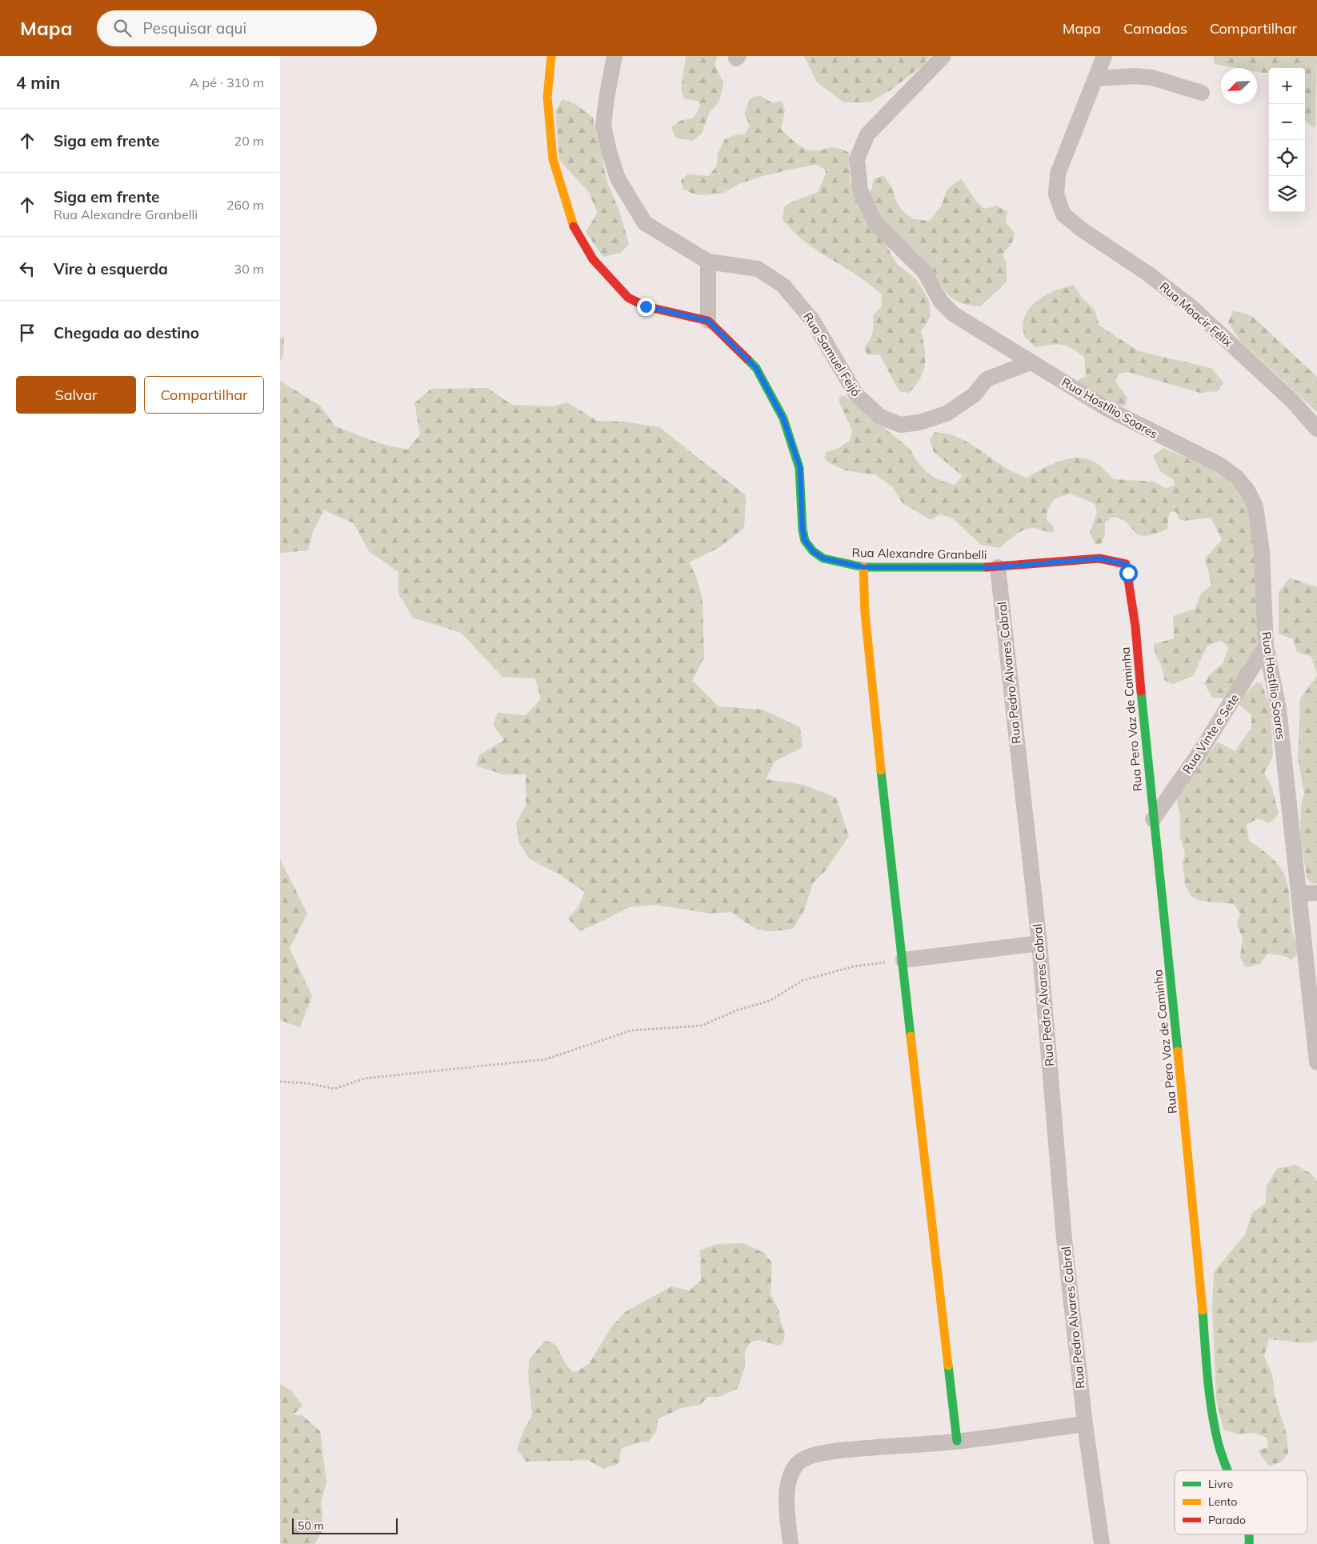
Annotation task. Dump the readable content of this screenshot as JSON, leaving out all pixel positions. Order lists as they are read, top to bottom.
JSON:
{
  "streets": {
    "street": [
      "Rua Moacir Félix",
      "Rua Samuel Feijó",
      "Rua Hostílio Soares",
      "Rua Alexandre Granbelli",
      "Rua Pedro Alvares Cabral",
      "Rua Pero Vaz de Caminha",
      "Rua Vinte e Sete"
    ]
  },
  "crossings": [
    ["Rua Samuel Feijó", "Rua Hostílio Soares"],
    ["Rua Hostílio Soares", "Rua Vinte e Sete"],
    ["Rua Alexandre Granbelli", "Rua Pedro Alvares Cabral"],
    ["Rua Alexandre Granbelli", "Rua Pero Vaz de Caminha"],
    ["Rua Pero Vaz de Caminha", "Rua Vinte e Sete"]
  ],
  "legend": ["Livre", "Lento", "Parado"],
  "scale_bar": "50 m",
  "north": "bottom left",
  "page": {
    "header": "Mapa",
    "search": "Pesquisar aqui",
    "nav": ["Mapa", "Camadas", "Compartilhar"],
    "heading": ["4 min", "A pé · 310 m"],
    "map_buttons": ["+", "−"],
    "list": [
      ["Siga em frente", "20 m"],
      ["Siga em frente", "Rua Alexandre Granbelli", "260 m"],
      ["Vire à esquerda", "30 m"],
      "Chegada ao destino"
    ],
    "buttons": ["Salvar", "Compartilhar"],
    "scale": "50 m"
  }
}
